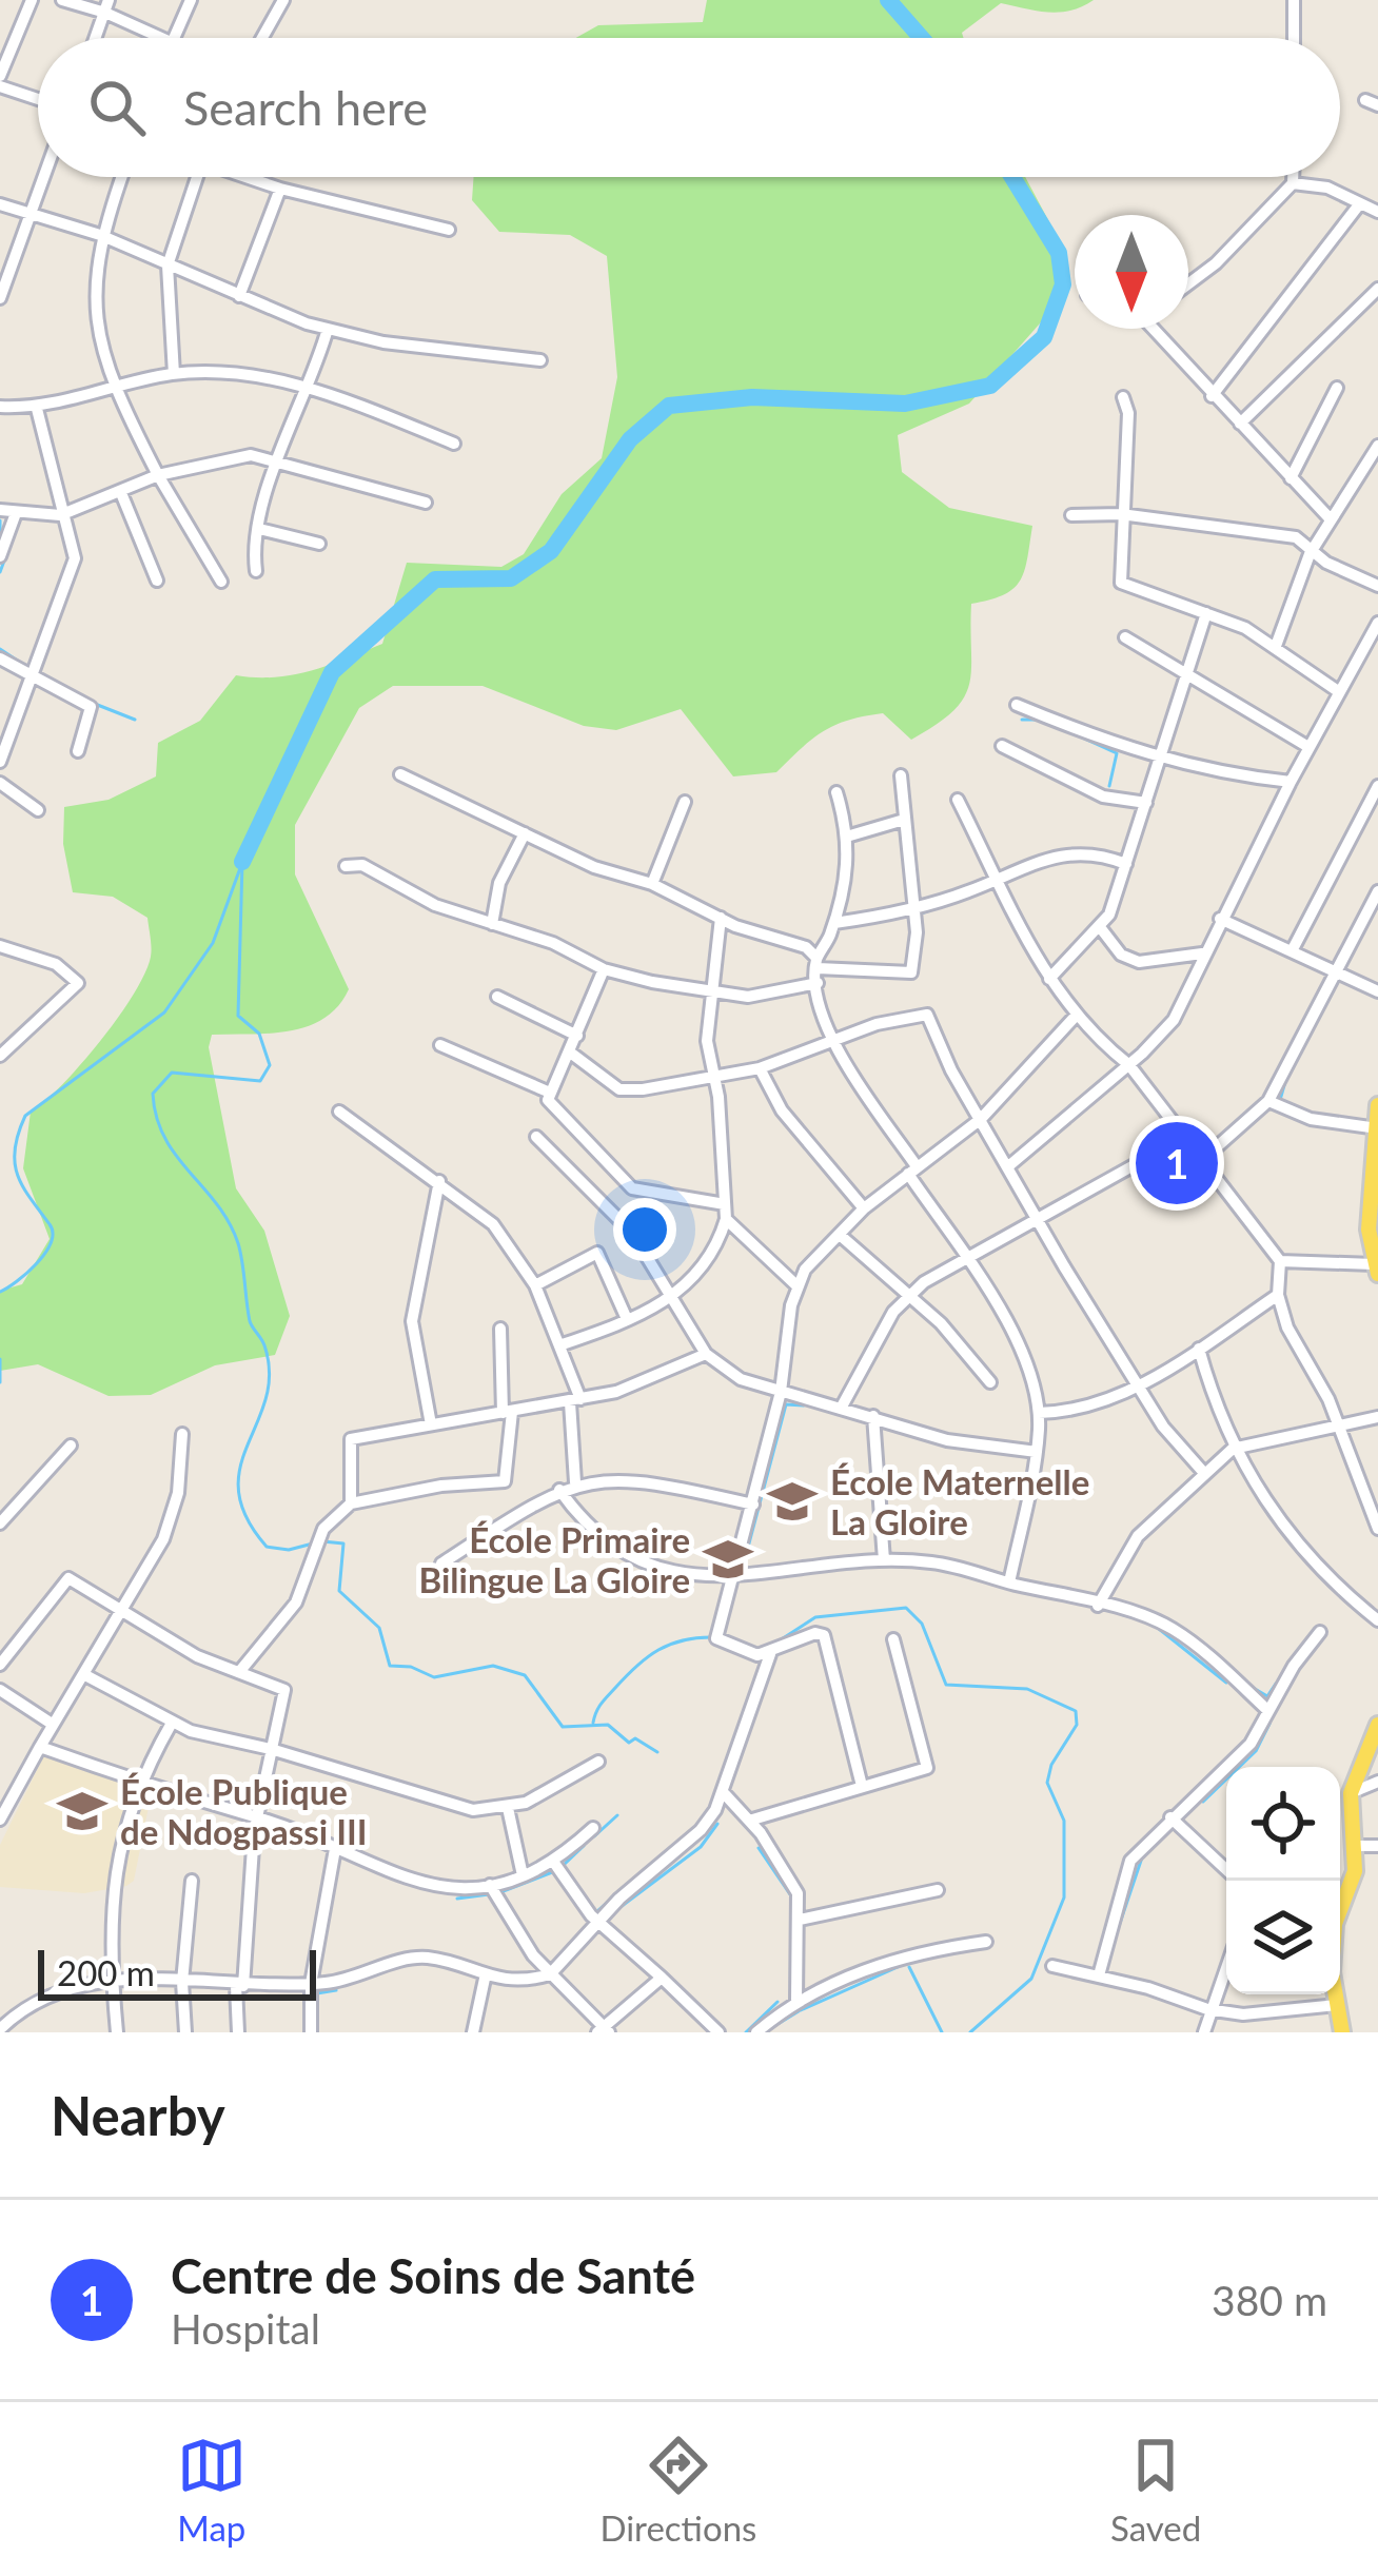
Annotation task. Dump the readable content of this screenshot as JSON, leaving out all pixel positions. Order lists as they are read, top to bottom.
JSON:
{
  "places": {
    "school or university": ["École Maternelle La Gloire", "École Primaire Bilingue La Gloire", "École Publique de Ndogpassi III"]
  },
  "scale_bar": "200 m",
  "north": "bottom",
  "page": {
    "search": "Search here",
    "pins": "1",
    "scale": "200 m",
    "heading": "Nearby",
    "list": [
      {
        "mark": "1",
        "name": "Centre de Soins de Santé",
        "note": "Hospital",
        "value": "380 m"
      }
    ],
    "nav": ["Map", "Directions", "Saved"]
  }
}
